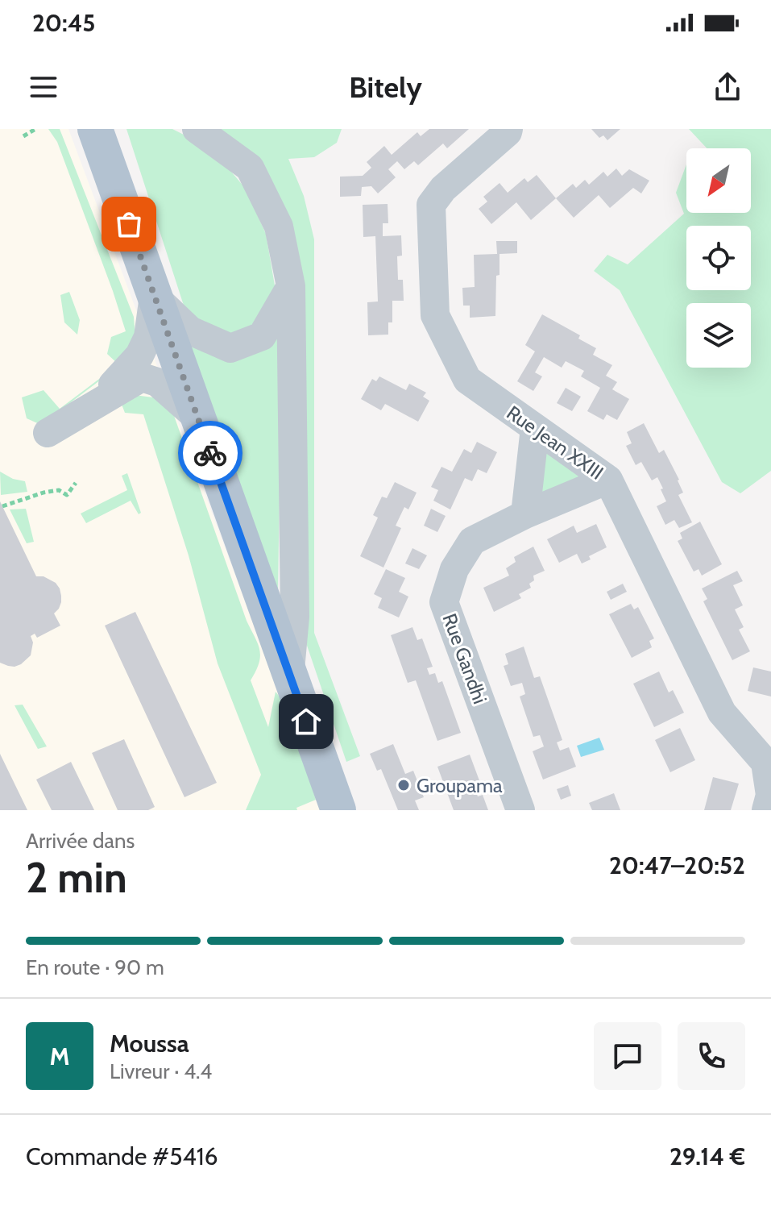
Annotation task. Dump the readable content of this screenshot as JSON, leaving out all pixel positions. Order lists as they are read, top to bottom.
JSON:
{
  "streets": {
    "street": ["Rue Jean XXIII", "Rue Gandhi"]
  },
  "crossings": [
    ["Rue Jean XXIII", "Rue Gandhi"]
  ],
  "places": ["Groupama"],
  "north": "bottom left",
  "page": {
    "status": "20:45",
    "header": "Bitely",
    "heading": ["2 min", "Arrivée dans", "20:47–20:52"],
    "panel": [
      "Moussa",
      "Livreur · 4.4",
      "Commande #5416",
      "29.14 €"
    ],
    "bar": "En route · 90 m",
    "round": "M"
  }
}
